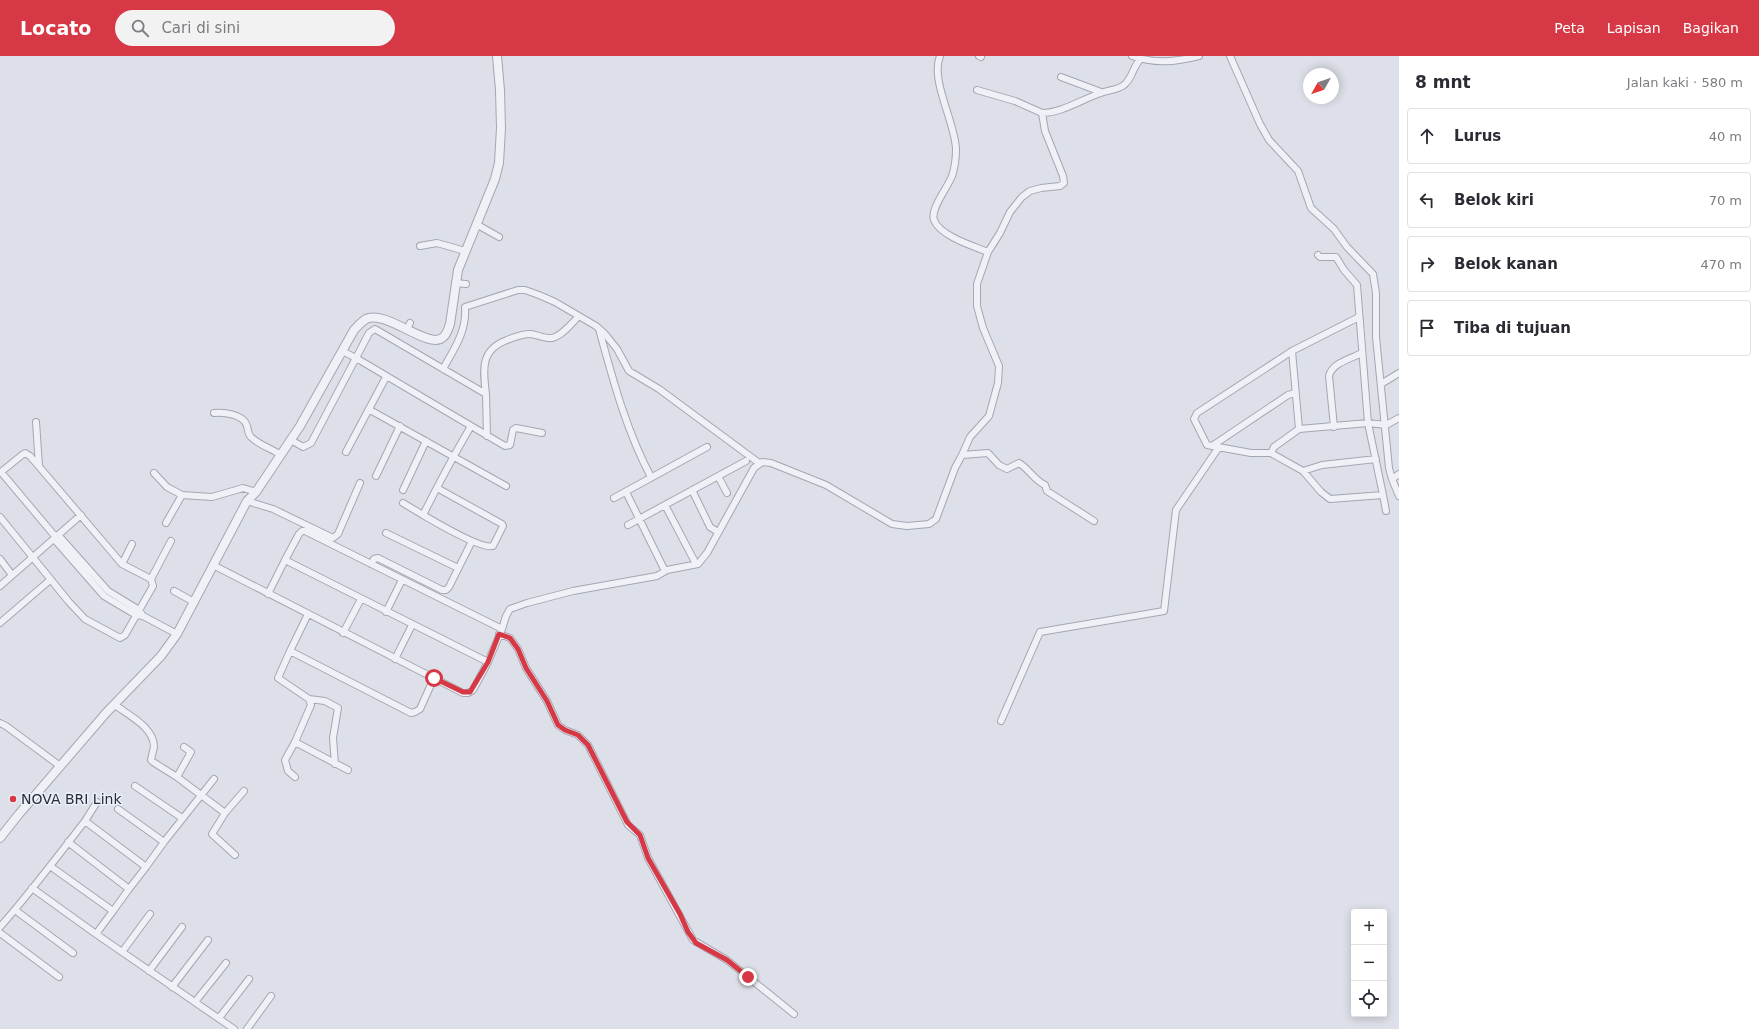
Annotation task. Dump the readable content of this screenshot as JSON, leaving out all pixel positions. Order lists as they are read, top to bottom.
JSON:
{
  "places": ["NOVA BRI Link"],
  "north": "bottom left",
  "page": {
    "header": "Locato",
    "search": "Cari di sini",
    "nav": ["Peta", "Lapisan", "Bagikan"],
    "heading": ["8 mnt", "Jalan kaki · 580 m"],
    "list": [
      ["Lurus", "40 m"],
      ["Belok kiri", "70 m"],
      ["Belok kanan", "470 m"],
      "Tiba di tujuan"
    ],
    "map_buttons": ["+", "−"]
  }
}
